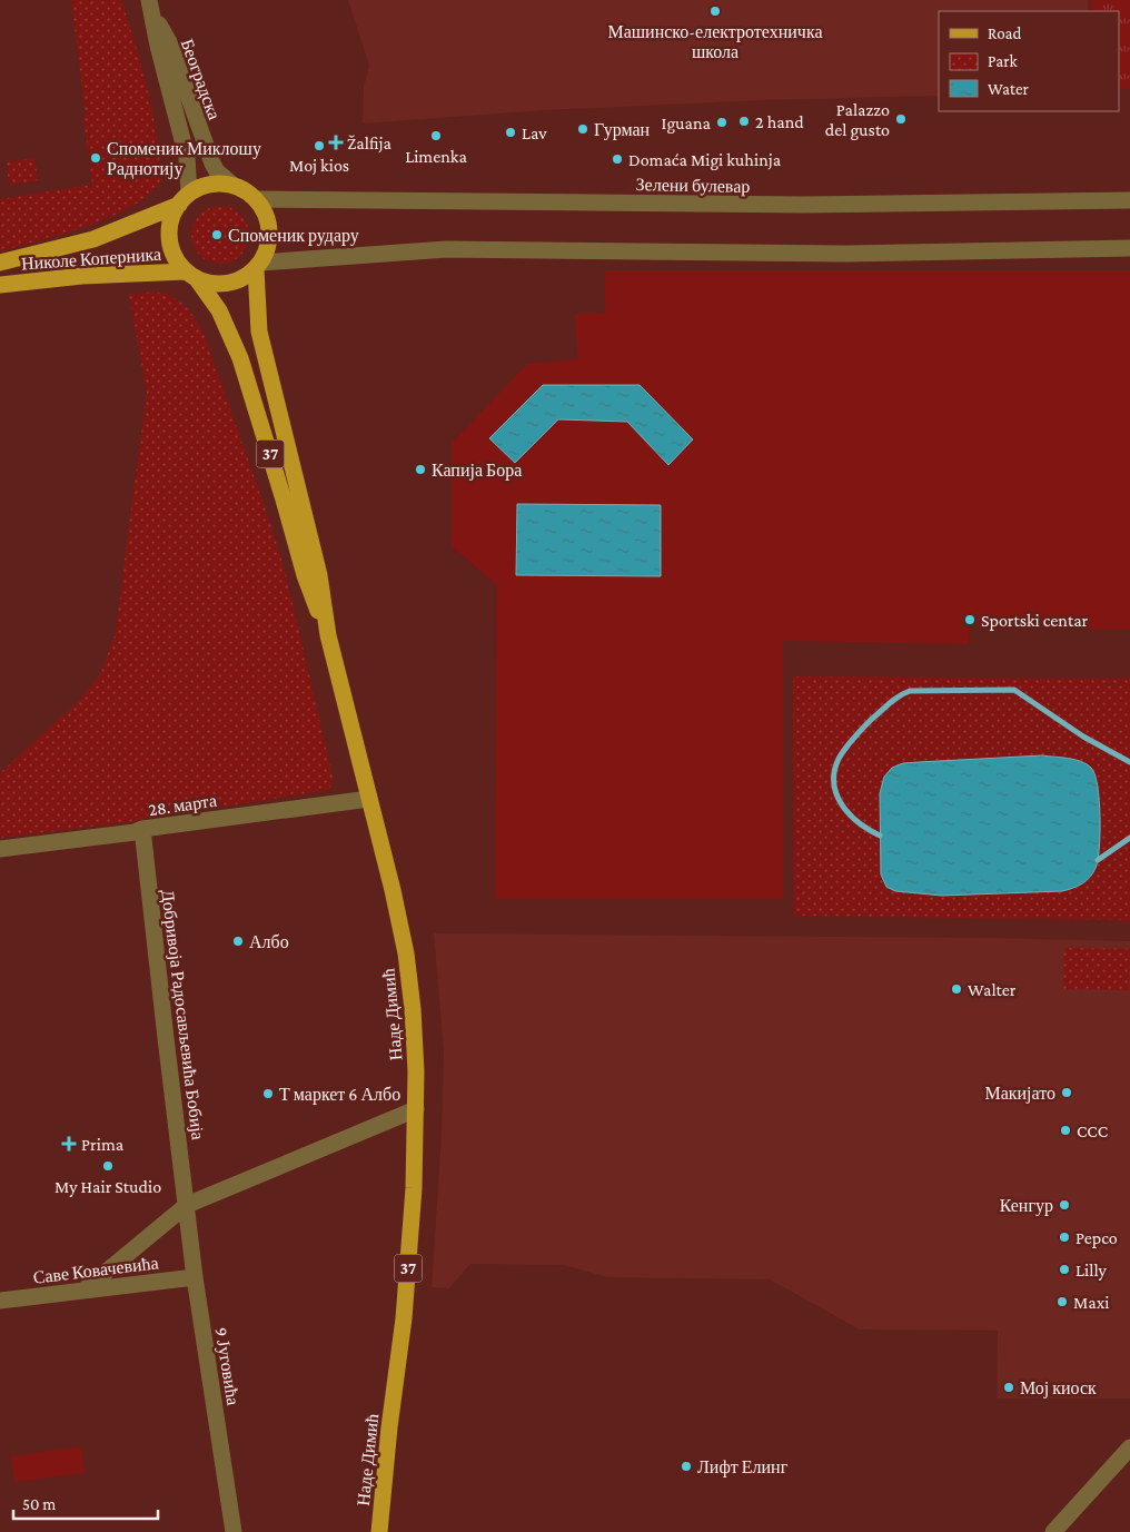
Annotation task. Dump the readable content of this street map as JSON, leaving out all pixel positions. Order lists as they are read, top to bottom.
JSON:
{
  "streets": {
    "main road": ["Николе Коперника", "37", "Наде Димић"],
    "street": [
      "Београдска",
      "Зелени булевар",
      "28. марта",
      "Добривоја Радосављевића Бобија",
      "Саве Ковачевића",
      "9 Југовића"
    ]
  },
  "crossings": [
    ["Београдска", "Зелени булевар"],
    ["Београдска", "Николе Коперника"],
    ["Београдска", "37"],
    ["Зелени булевар", "Николе Коперника"],
    ["Зелени булевар", "37"],
    ["Николе Коперника", "37"],
    ["37", "Наде Димић"],
    ["28. марта", "Добривоја Радосављевића Бобија"],
    ["28. марта", "Наде Димић"],
    ["Добривоја Радосављевића Бобија", "9 Југовића"],
    ["Саве Ковачевића", "9 Југовића"]
  ],
  "places": {
    "other": [
      "Машинско-електротехничка школа",
      "Palazzo del gusto",
      "2 hand",
      "Iguana",
      "Гурман",
      "Lav",
      "Limenka",
      "Moj kios",
      "Споменик Миклошу Раднотију",
      "Domaća Migi kuhinja",
      "Споменик рудару",
      "Капија Бора",
      "Sportski centar",
      "Албо",
      "Walter",
      "Макијато",
      "Т маркет 6 Албо",
      "CCC",
      "My Hair Studio",
      "Кенгур",
      "Pepco",
      "Lilly",
      "Maxi",
      "Мој киоск",
      "Лифт Елинг"
    ],
    "health": ["Žalfija", "Prima"]
  },
  "legend": ["Road", "Park", "Water"],
  "scale_bar": "50 m"
}
